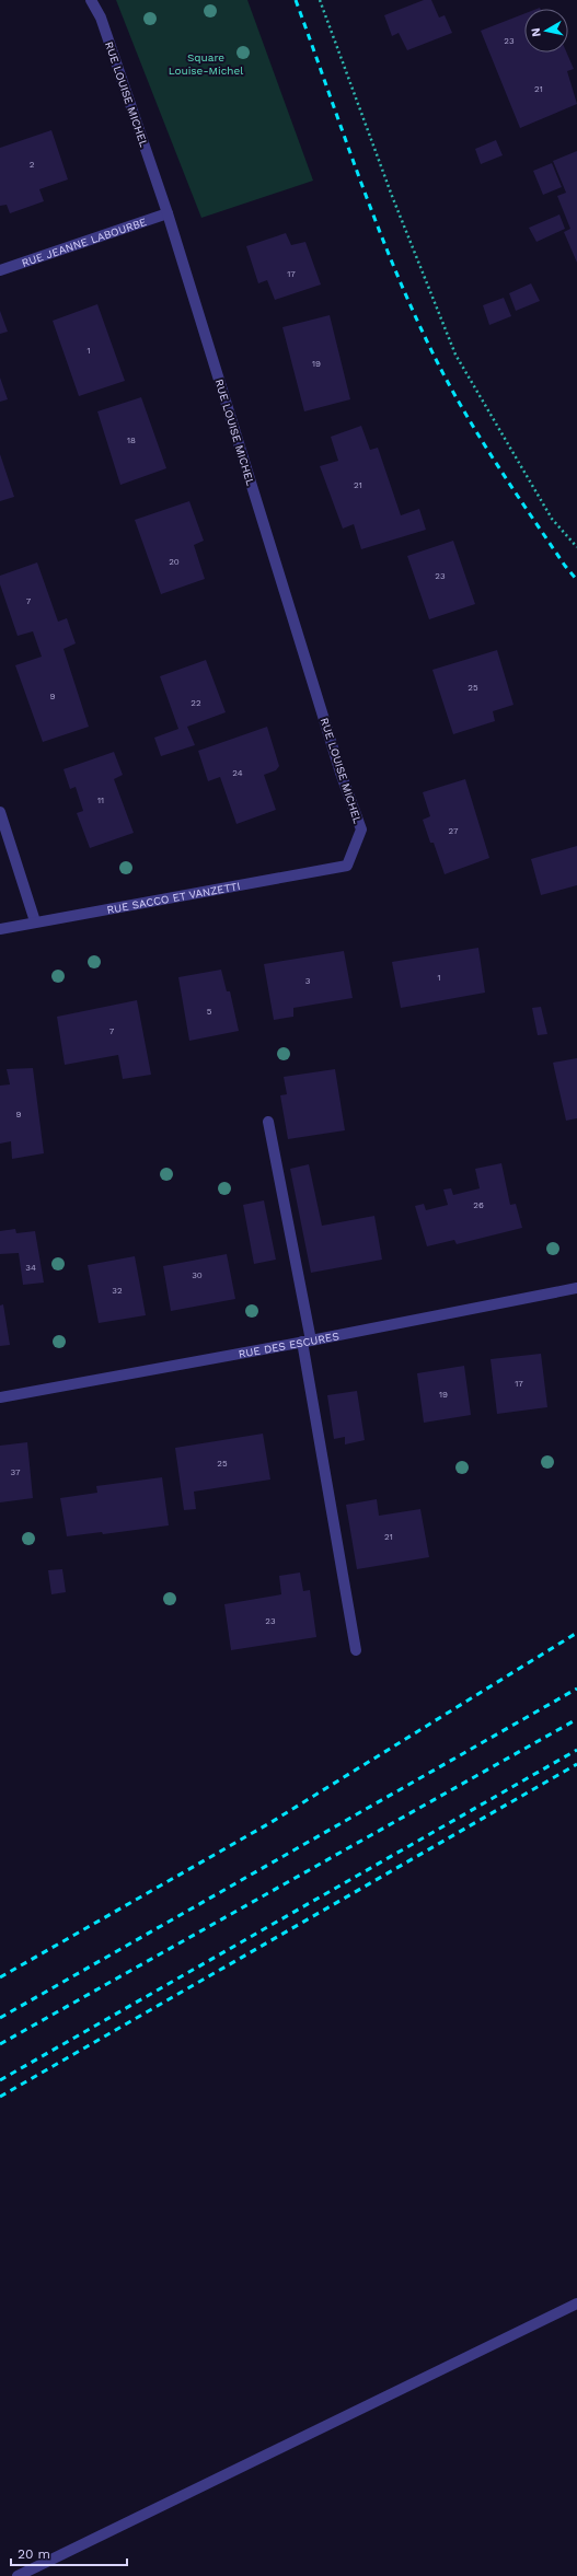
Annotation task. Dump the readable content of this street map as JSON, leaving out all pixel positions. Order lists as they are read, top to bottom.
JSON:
{
  "streets": {
    "street": [
      "RUE LOUISE MICHEL",
      "RUE JEANNE LABOURBE",
      "RUE SACCO ET VANZETTI",
      "RUE DES ESCURES"
    ]
  },
  "crossings": [
    ["RUE LOUISE MICHEL", "RUE JEANNE LABOURBE"],
    ["RUE LOUISE MICHEL", "RUE SACCO ET VANZETTI"]
  ],
  "parks": ["Square Louise-Michel"],
  "house_numbers": [
    "23",
    "21",
    "2",
    "17",
    "1",
    "19",
    "18",
    "21",
    "20",
    "23",
    "7",
    "25",
    "9",
    "22",
    "24",
    "11",
    "27",
    "1",
    "3",
    "5",
    "7",
    "9",
    "26",
    "34",
    "30",
    "32",
    "17",
    "19",
    "25",
    "37",
    "21",
    "23"
  ],
  "scale_bar": "20 m",
  "north": "left"
}
